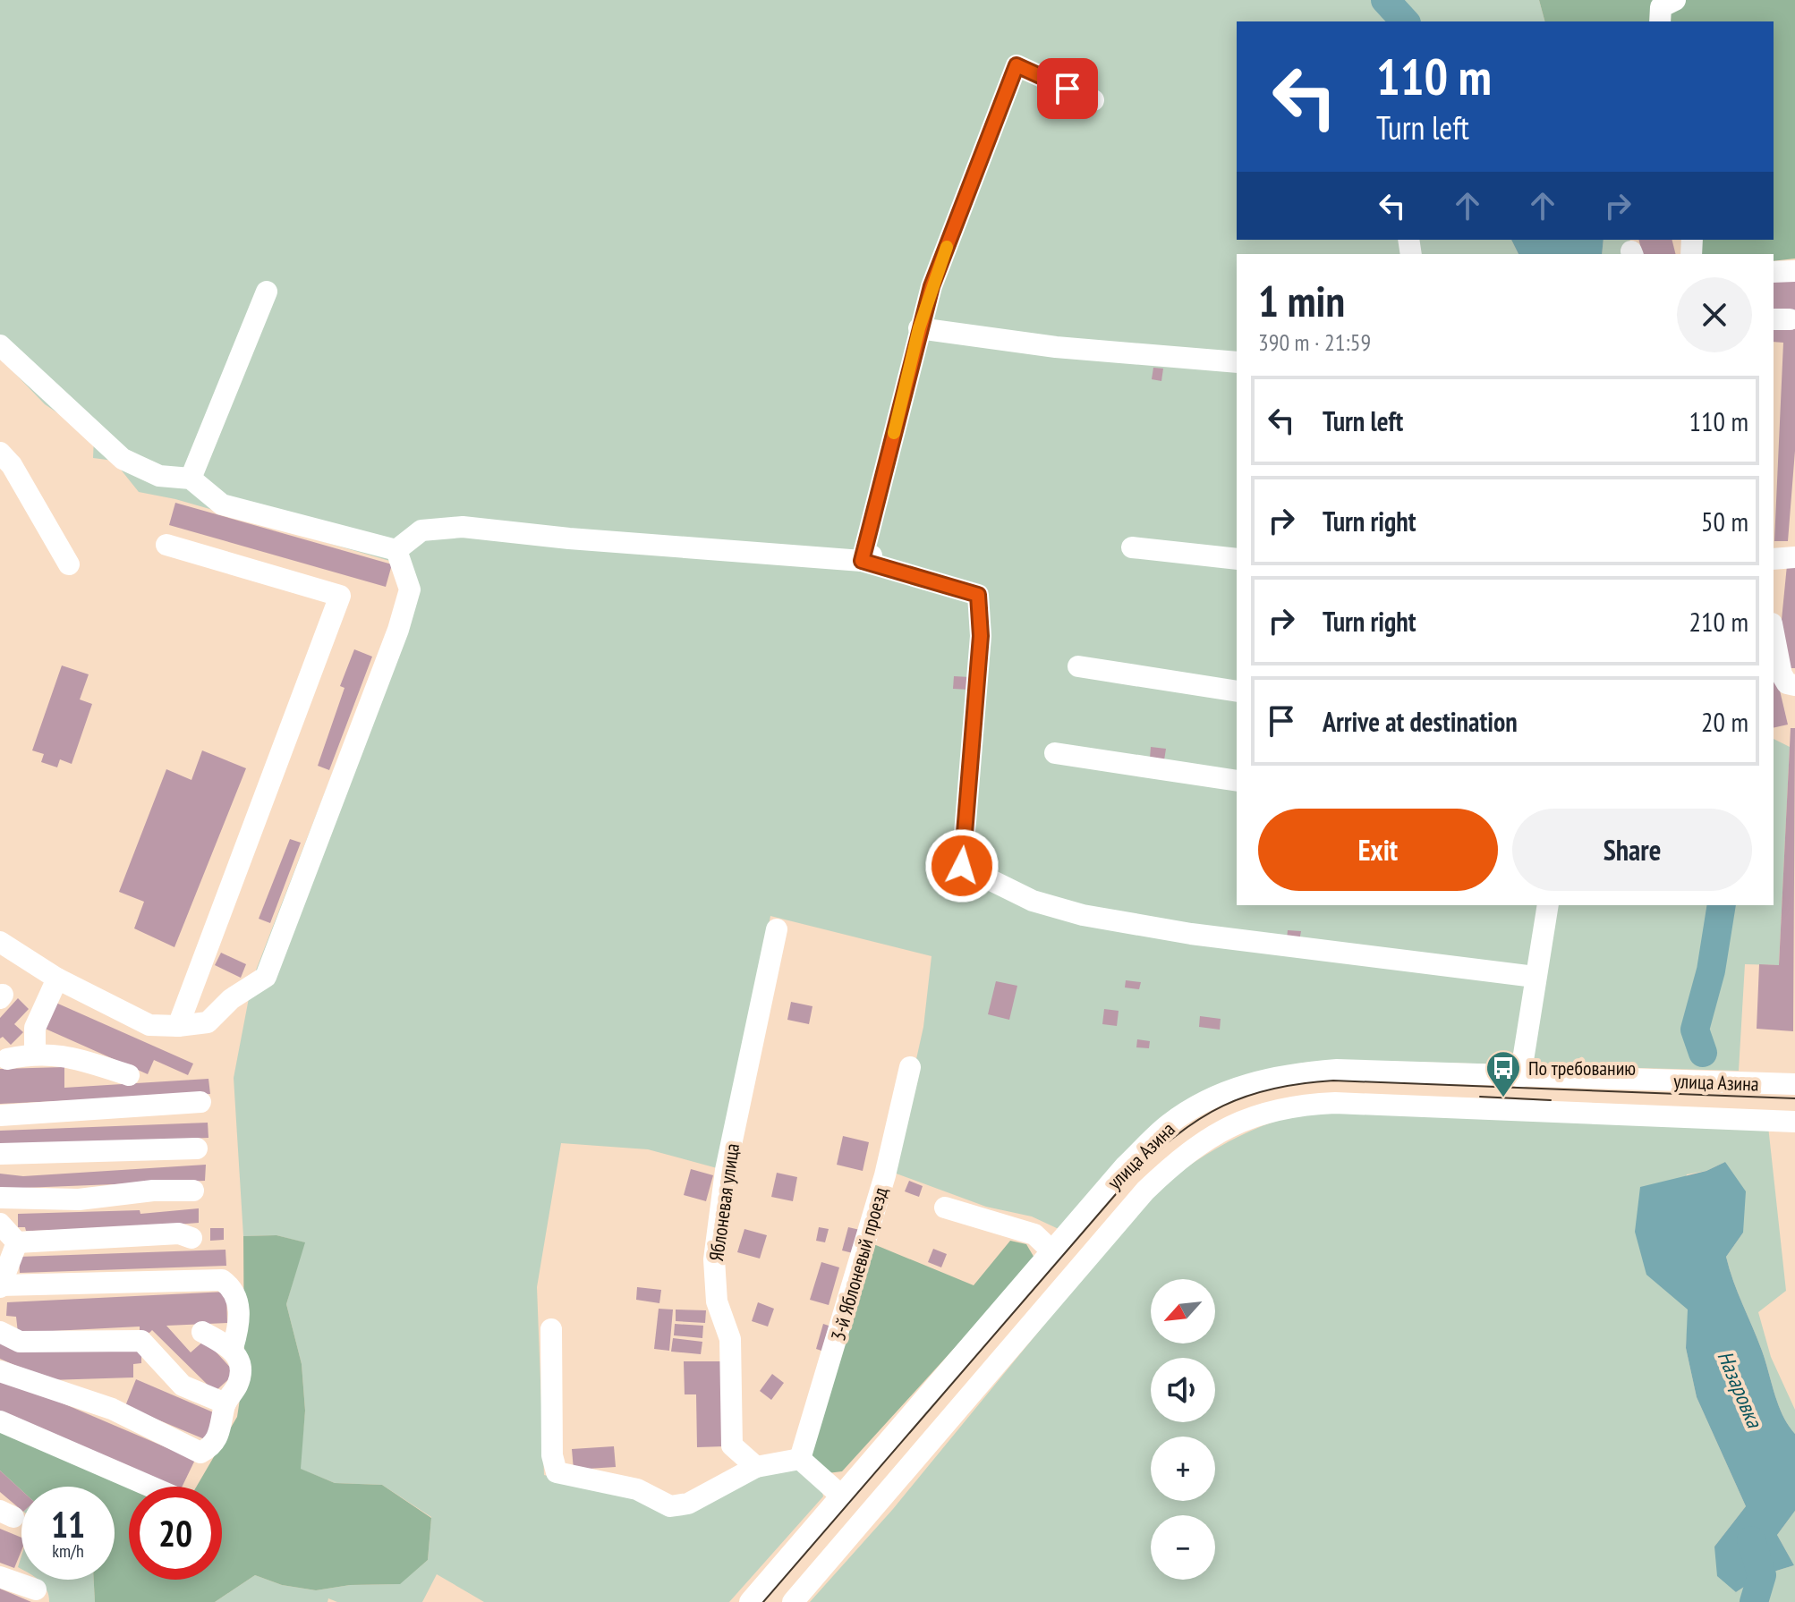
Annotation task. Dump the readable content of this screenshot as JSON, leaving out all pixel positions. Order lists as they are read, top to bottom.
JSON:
{
  "streets": {
    "street": ["улица Азина", "Яблоневая улица", "3-й Яблоневый проезд"]
  },
  "water": ["Назаровка"],
  "places": {
    "bus stop": ["По требованию"]
  },
  "north": "bottom left",
  "page": {
    "turn": ["110 m", "Turn left"],
    "heading": ["1 min", "390 m · 21:59"],
    "list": [
      {
        "name": "Turn left",
        "value": "110 m"
      },
      {
        "name": "Turn right",
        "value": "50 m"
      },
      {
        "name": "Turn right",
        "value": "210 m"
      },
      {
        "name": "Arrive at destination",
        "value": "20 m"
      }
    ],
    "buttons": ["Exit", "Share"],
    "map_buttons": ["+", "−"],
    "speed": "11 km/h",
    "limit": "20"
  }
}
